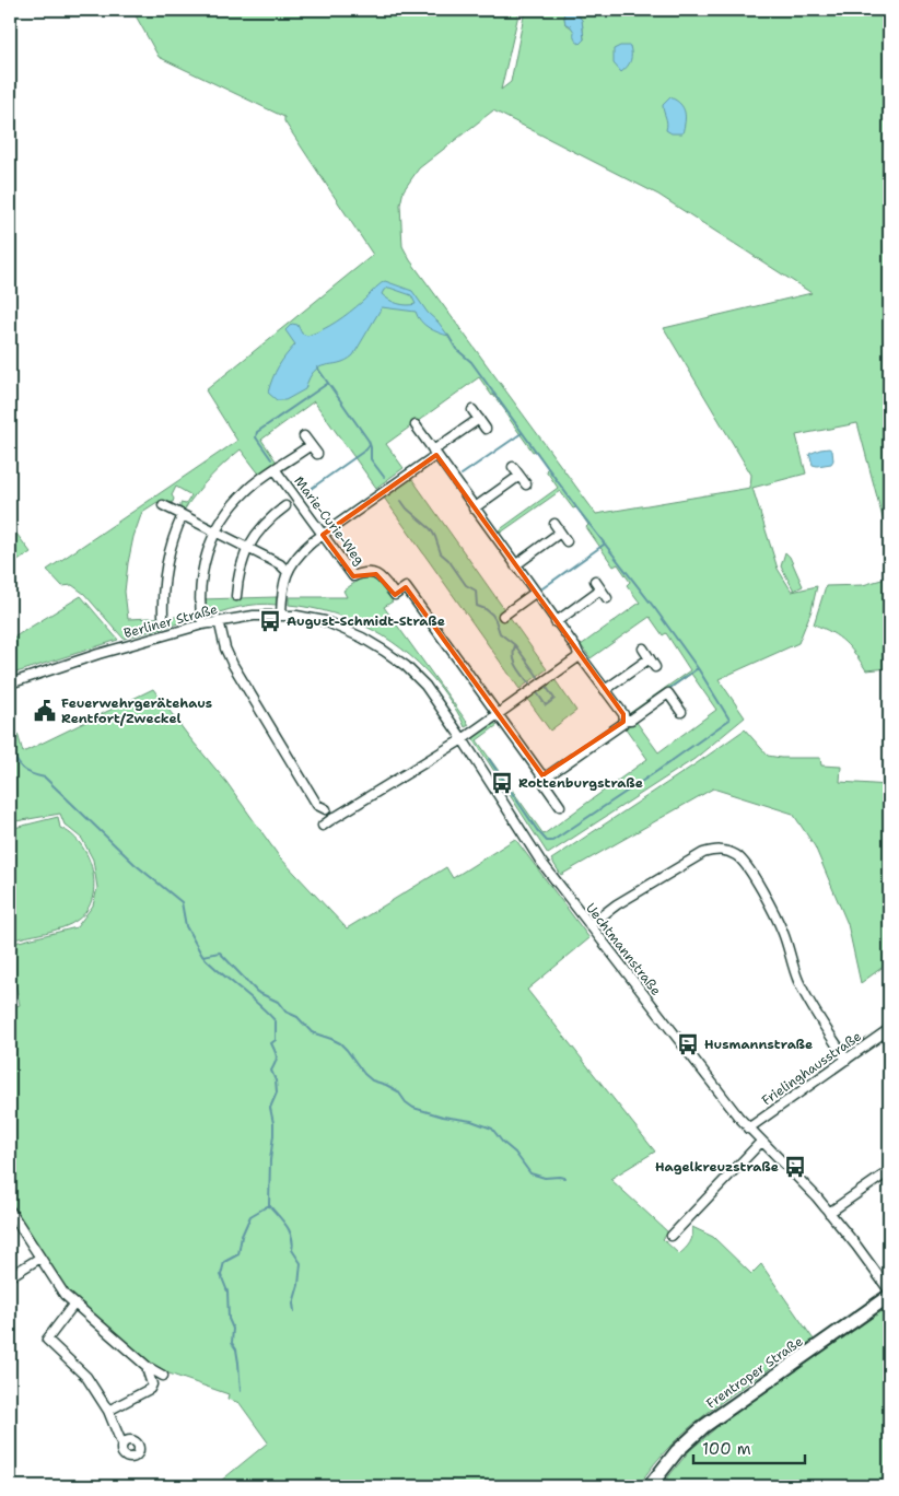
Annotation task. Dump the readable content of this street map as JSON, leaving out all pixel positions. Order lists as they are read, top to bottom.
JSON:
{
  "streets": {
    "main road": ["Frentroper Straße"],
    "street": [
      "Marie-Curie-Weg",
      "Berliner Straße",
      "Uechtmannstraße",
      "Frielinghausstraße"
    ]
  },
  "crossings": [
    ["Berliner Straße", "Uechtmannstraße"],
    ["Uechtmannstraße", "Frielinghausstraße"]
  ],
  "places": {
    "bus stop": [
      "August-Schmidt-Straße",
      "Rottenburgstraße",
      "Husmannstraße",
      "Hagelkreuzstraße"
    ],
    "public building": ["Feuerwehrgerätehaus Rentfort/Zweckel"]
  },
  "scale_bar": "100 m"
}
